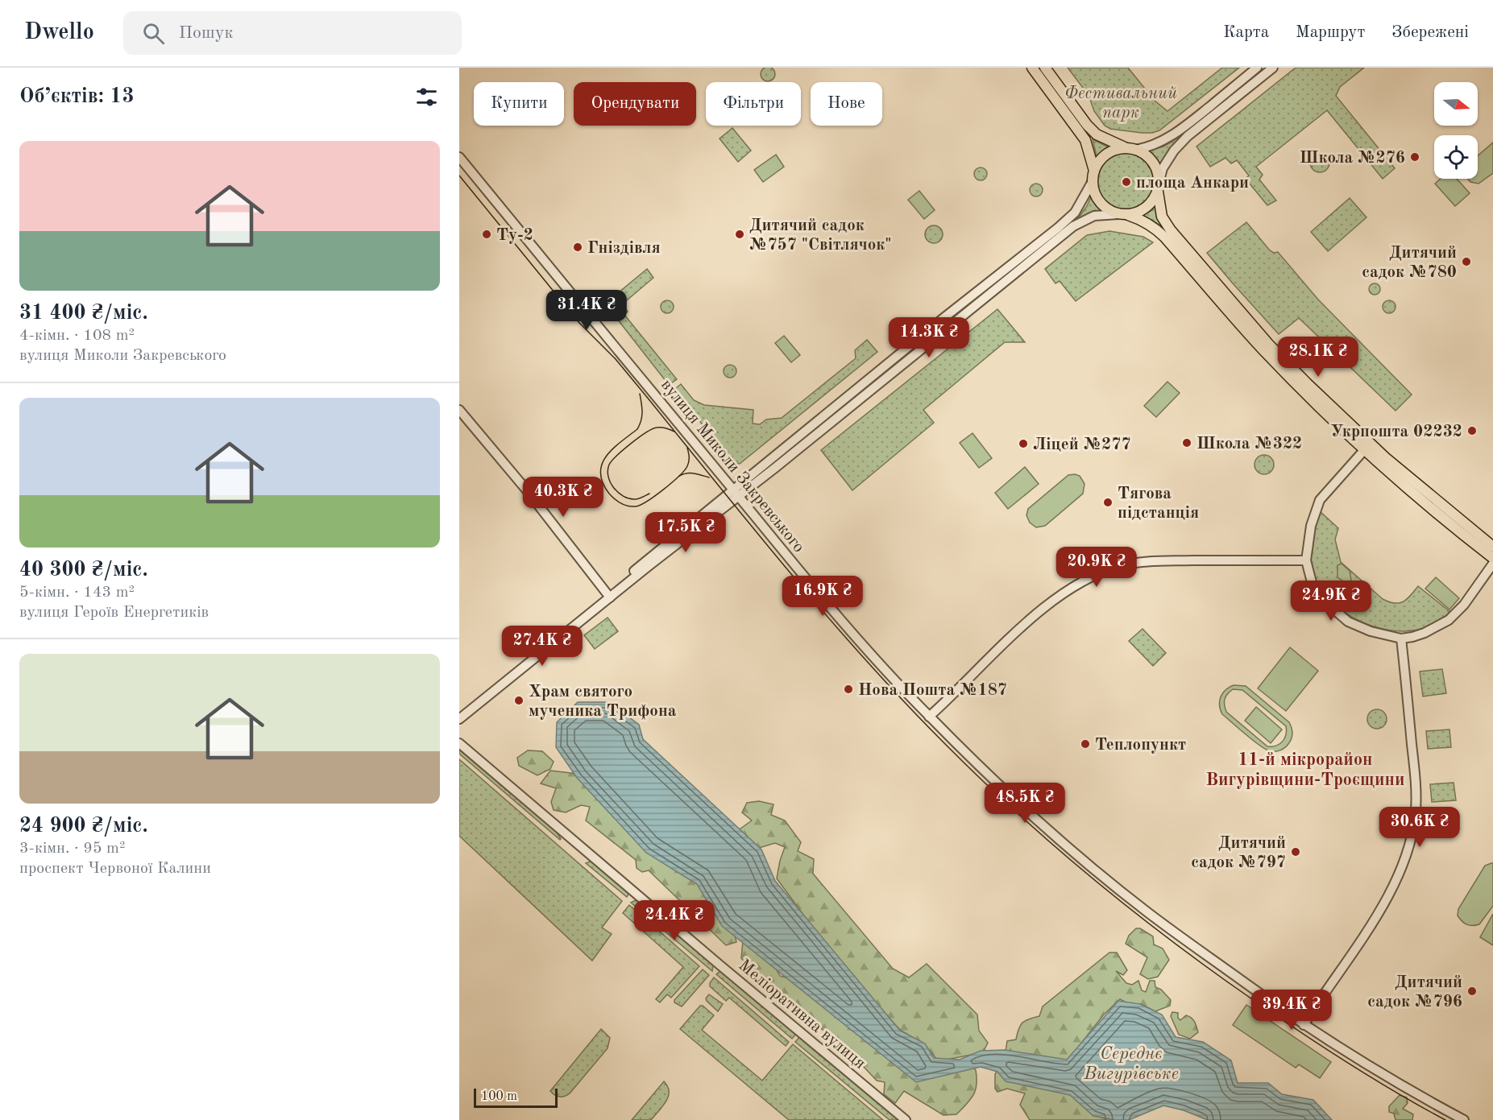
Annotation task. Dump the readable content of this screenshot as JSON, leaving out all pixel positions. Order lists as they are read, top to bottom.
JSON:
{
  "streets": {
    "street": ["вулиця Миколи Закревського", "Меліоративна вулиця"]
  },
  "districts": ["11-й мікрорайон Вигурівщини-Троєщини"],
  "water": ["Середнє Вигурівське"],
  "parks": ["Фестивальний парк"],
  "places": [
    "Школа №276",
    "площа Анкари",
    "Ту-2",
    "Дитячий садок №757 \"Світлячок\"",
    "Гніздівля",
    "Дитячий садок №780",
    "Укрпошта 02232",
    "Школа №322",
    "Ліцей №277",
    "Тягова пiдстанцiя",
    "Нова Пошта №187",
    "Храм святого мученика Трифона",
    "Теплопункт",
    "Дитячий садок №797",
    "Дитячий садок №796"
  ],
  "scale_bar": "100 m",
  "north": "right",
  "page": {
    "header": "Dwello",
    "search": "Пошук",
    "nav": ["Карта", "Маршрут", "Збережені"],
    "heading": "Об’єктів: 13",
    "chip": [
      "Купити",
      "Орендувати",
      "Фільтри",
      "Нове"
    ],
    "list": [
      {
        "name": "31 400 ₴/міс.",
        "note": "4-кімн. · 108 m² · вулиця Миколи Закревського"
      },
      {
        "name": "40 300 ₴/міс.",
        "note": "5-кімн. · 143 m² · вулиця Героїв Енергетиків"
      },
      {
        "name": "24 900 ₴/міс.",
        "note": "3-кімн. · 95 m² · проспект Червоної Калини"
      }
    ],
    "price": [
      "31.4K ₴",
      "14.3K ₴",
      "28.1K ₴",
      "40.3K ₴",
      "17.5K ₴",
      "20.9K ₴",
      "16.9K ₴",
      "24.9K ₴",
      "27.4K ₴",
      "48.5K ₴",
      "30.6K ₴",
      "24.4K ₴",
      "39.4K ₴"
    ],
    "scale": "100 m"
  }
}
